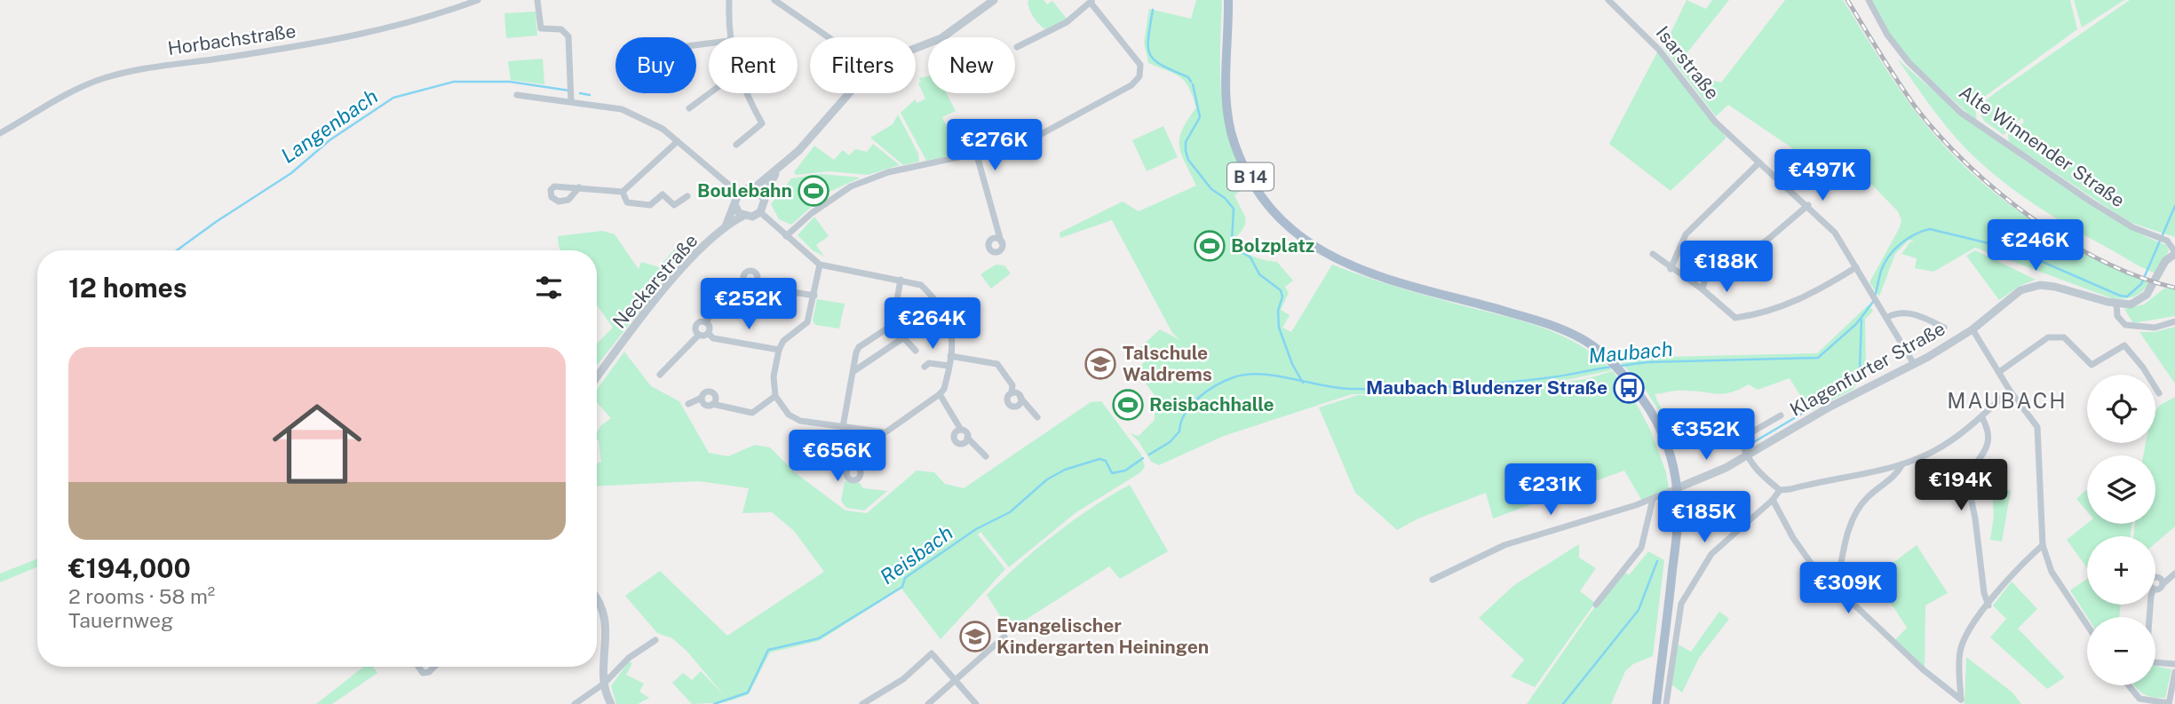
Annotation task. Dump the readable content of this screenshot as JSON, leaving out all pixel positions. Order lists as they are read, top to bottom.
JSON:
{
  "streets": {
    "main road": ["B 14"],
    "street": [
      "Horbachstraße",
      "Isarstraße",
      "Alte Winnender Straße",
      "Neckarstraße",
      "Klagenfurter Straße"
    ]
  },
  "crossings": [
    ["Isarstraße", "Klagenfurter Straße"],
    ["B 14", "Klagenfurter Straße"]
  ],
  "districts": ["MAUBACH"],
  "water": ["Langenbach", "Maubach", "Reisbach"],
  "places": {
    "sports": ["Boulebahn", "Bolzplatz", "Reisbachhalle"],
    "school or university": ["Talschule Waldrems", "Evangelischer Kindergarten Heiningen"],
    "bus stop": ["Maubach Bludenzer Straße"]
  },
  "page": {
    "chip": [
      "Buy",
      "Rent",
      "Filters",
      "New"
    ],
    "price": [
      "€276K",
      "€497K",
      "€246K",
      "€188K",
      "€252K",
      "€264K",
      "€352K",
      "€656K",
      "€194K",
      "€231K",
      "€185K",
      "€309K"
    ],
    "heading": "12 homes",
    "list": [
      {
        "name": "€194,000",
        "note": "2 rooms · 58 m² · Tauernweg"
      }
    ],
    "map_buttons": ["+", "−"]
  }
}
